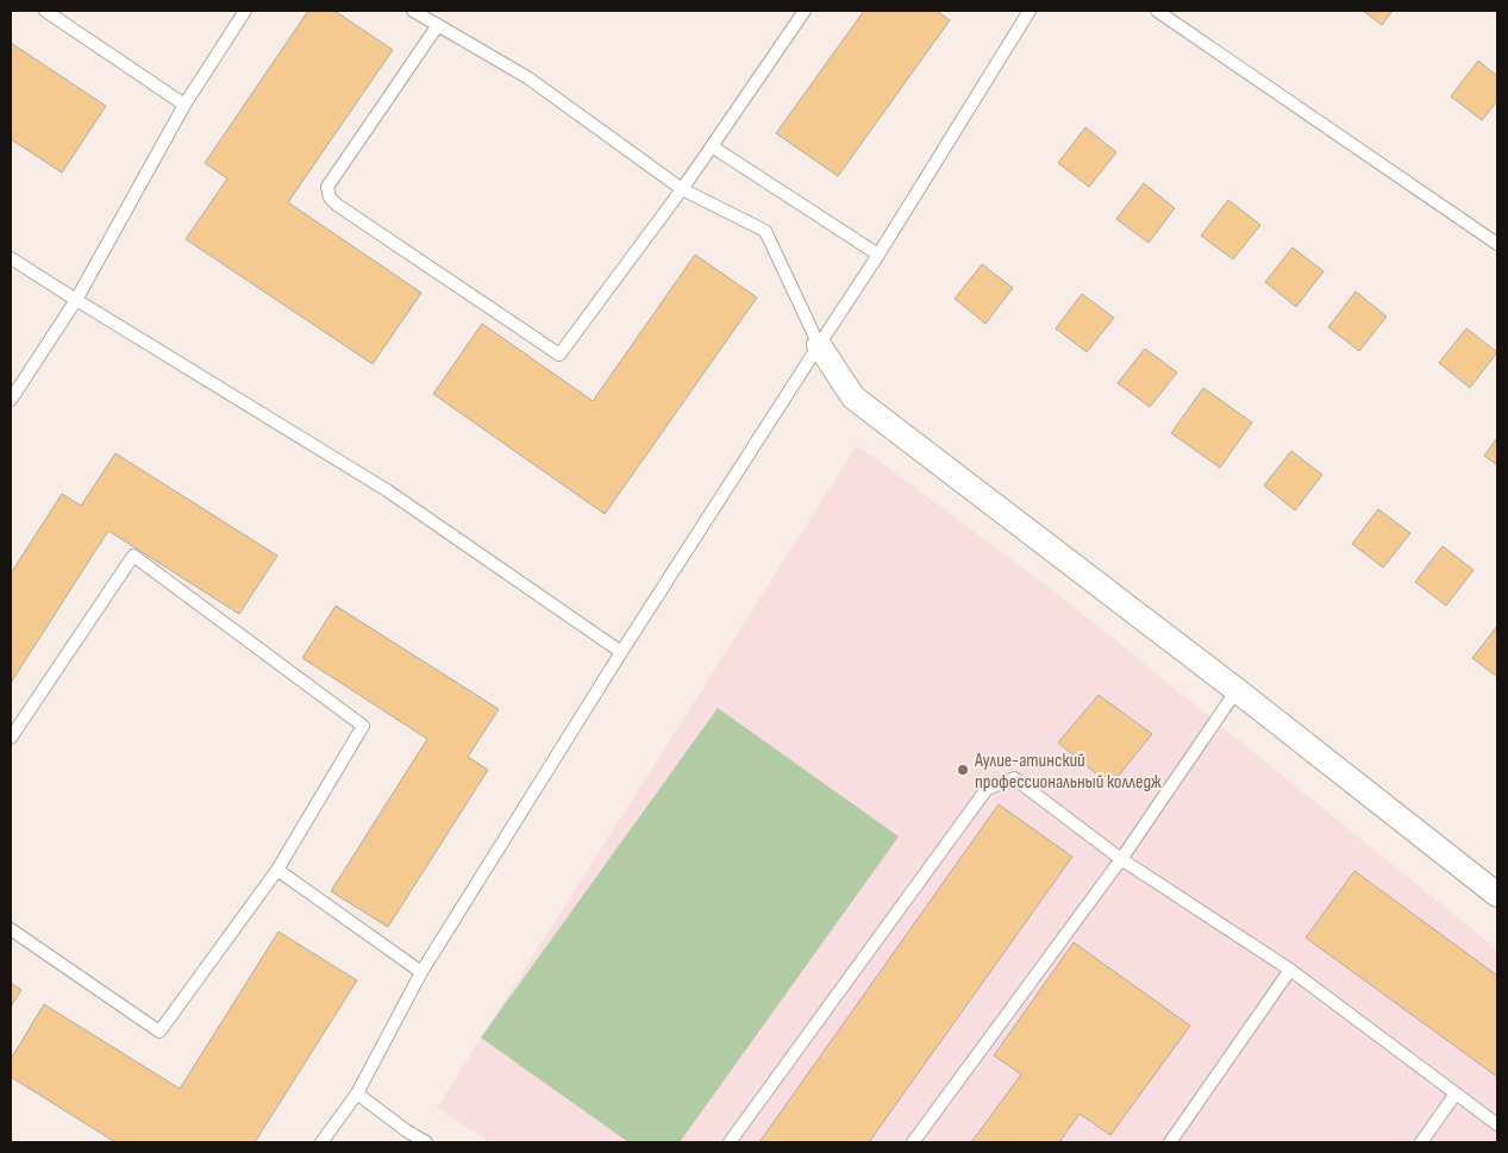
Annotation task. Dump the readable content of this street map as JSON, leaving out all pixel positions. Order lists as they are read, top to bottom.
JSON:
{
  "places": ["Аулие-атинский профессиональный колледж"]
}
